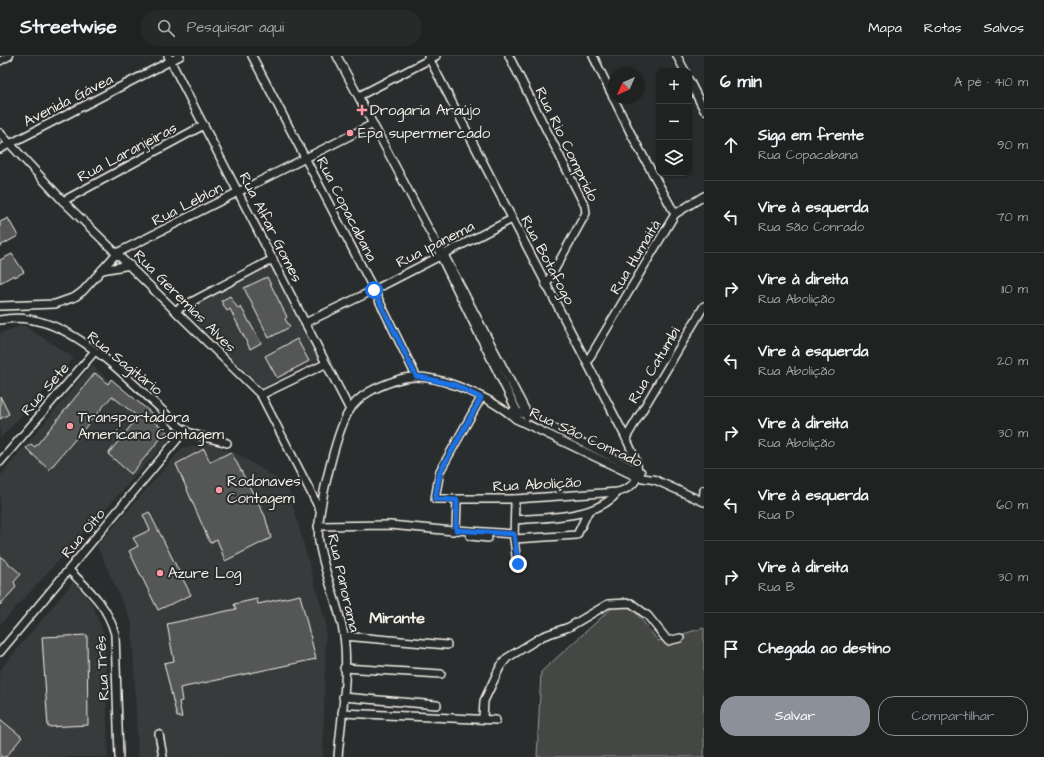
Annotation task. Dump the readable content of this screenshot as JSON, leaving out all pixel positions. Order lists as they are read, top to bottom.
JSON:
{
  "streets": {
    "street": [
      "Avenida Gávea",
      "Rua Rio Comprido",
      "Rua Laranjeiras",
      "Rua Leblon",
      "Rua Copacabana",
      "Rua Alfar Gomes",
      "Rua Ipanema",
      "Rua Humaitá",
      "Rua Botafogo",
      "Rua Geremias Alves",
      "Rua Sagitário",
      "Rua Catumbi",
      "Rua Sete",
      "Rua São Conrado",
      "Rua Abolição",
      "Rua Oito",
      "Rua Panorama",
      "Rua Três"
    ]
  },
  "crossings": [
    ["Avenida Gávea", "Rua Alfar Gomes"],
    ["Avenida Gávea", "Rua Geremias Alves"],
    ["Rua Rio Comprido", "Rua Botafogo"],
    ["Rua Laranjeiras", "Rua Alfar Gomes"],
    ["Rua Laranjeiras", "Rua Geremias Alves"],
    ["Rua Leblon", "Rua Copacabana"],
    ["Rua Leblon", "Rua Alfar Gomes"],
    ["Rua Leblon", "Rua Geremias Alves"],
    ["Rua Copacabana", "Rua Ipanema"],
    ["Rua Copacabana", "Rua São Conrado"],
    ["Rua Alfar Gomes", "Rua Ipanema"],
    ["Rua Alfar Gomes", "Rua São Conrado"],
    ["Rua Ipanema", "Rua Botafogo"],
    ["Rua Humaitá", "Rua Botafogo"],
    ["Rua Botafogo", "Rua Catumbi"],
    ["Rua Botafogo", "Rua São Conrado"],
    ["Rua Botafogo", "Rua Abolição"],
    ["Rua Geremias Alves", "Rua São Conrado"],
    ["Rua Geremias Alves", "Rua Panorama"],
    ["Rua Sagitário", "Rua Sete"],
    ["Rua Sagitário", "Rua Oito"],
    ["Rua São Conrado", "Rua Abolição"],
    ["Rua São Conrado", "Rua Panorama"],
    ["Rua Oito", "Rua Três"]
  ],
  "districts": ["Mirante"],
  "places": {
    "health": ["Drogaria Araújo"],
    "other": [
      "Epa supermercado",
      "Transportadora Americana Contagem",
      "Rodonaves Contagem",
      "Azure Log"
    ]
  },
  "north": "bottom left",
  "page": {
    "header": "Streetwise",
    "search": "Pesquisar aqui",
    "nav": ["Mapa", "Rotas", "Salvos"],
    "heading": ["6 min", "A pé · 410 m"],
    "map_buttons": ["+", "−"],
    "list": [
      ["Siga em frente", "Rua Copacabana", "90 m"],
      ["Vire à esquerda", "Rua São Conrado", "70 m"],
      ["Vire à direita", "Rua Abolição", "110 m"],
      ["Vire à esquerda", "Rua Abolição", "20 m"],
      ["Vire à direita", "Rua Abolição", "30 m"],
      ["Vire à esquerda", "Rua D", "60 m"],
      ["Vire à direita", "Rua B", "30 m"],
      "Chegada ao destino"
    ],
    "buttons": ["Salvar", "Compartilhar"]
  }
}
